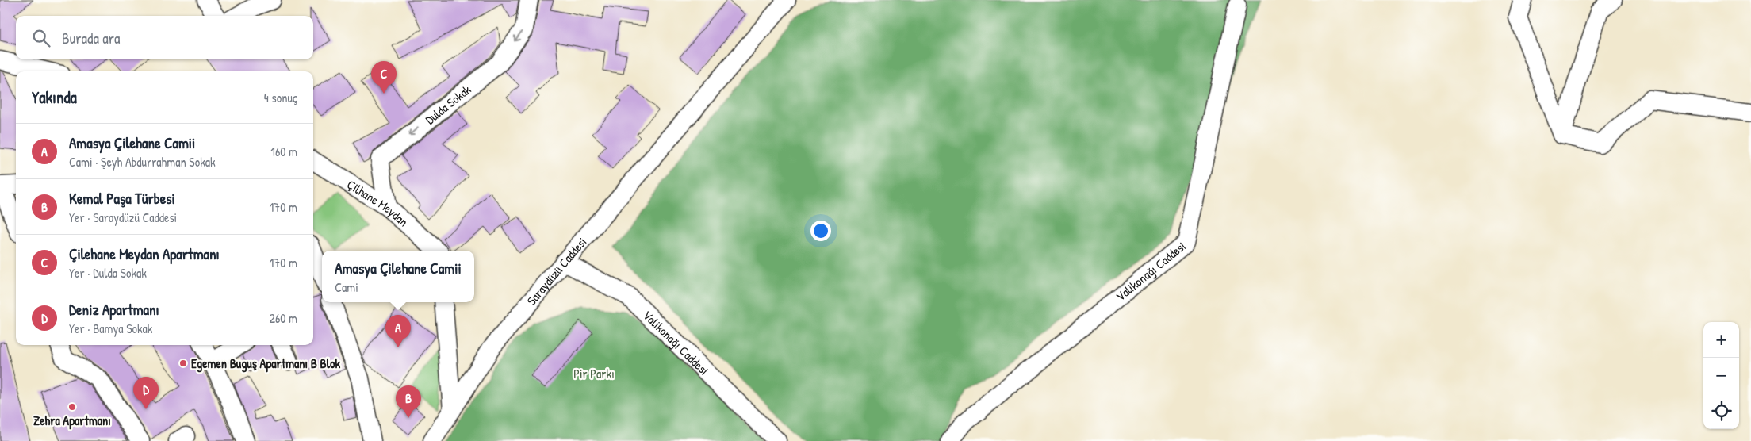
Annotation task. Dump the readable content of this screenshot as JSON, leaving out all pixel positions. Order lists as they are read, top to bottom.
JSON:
{
  "streets": {
    "street": [
      "Dulda Sokak",
      "Çilhane Meydan",
      "Valikonağı Caddesi",
      "Saraydüzü Caddesi"
    ]
  },
  "crossings": [
    ["Dulda Sokak", "Çilhane Meydan"],
    ["Valikonağı Caddesi", "Saraydüzü Caddesi"]
  ],
  "one_way": ["Dulda Sokak"],
  "parks": ["Pir Parkı"],
  "places": ["Egemen Buguş Apartmanı B Blok", "Zehra Apartmanı"],
  "page": {
    "search": "Burada ara",
    "pins": [
      "C",
      "A",
      "D",
      "B"
    ],
    "heading": ["Yakında", "4 sonuç"],
    "list": [
      {
        "mark": "A",
        "name": "Amasya Çilehane Camii",
        "note": "Cami · Şeyh Abdurrahman Sokak",
        "value": "160 m"
      },
      {
        "mark": "B",
        "name": "Kemal Paşa Türbesi",
        "note": "Yer · Saraydüzü Caddesi",
        "value": "170 m"
      },
      {
        "mark": "C",
        "name": "Çilehane Meydan Apartmanı",
        "note": "Yer · Dulda Sokak",
        "value": "170 m"
      },
      {
        "mark": "D",
        "name": "Deniz Apartmanı",
        "note": "Yer · Bamya Sokak",
        "value": "260 m"
      }
    ],
    "popup": ["Amasya Çilehane Camii", "Cami"],
    "map_buttons": ["+", "−"]
  }
}
